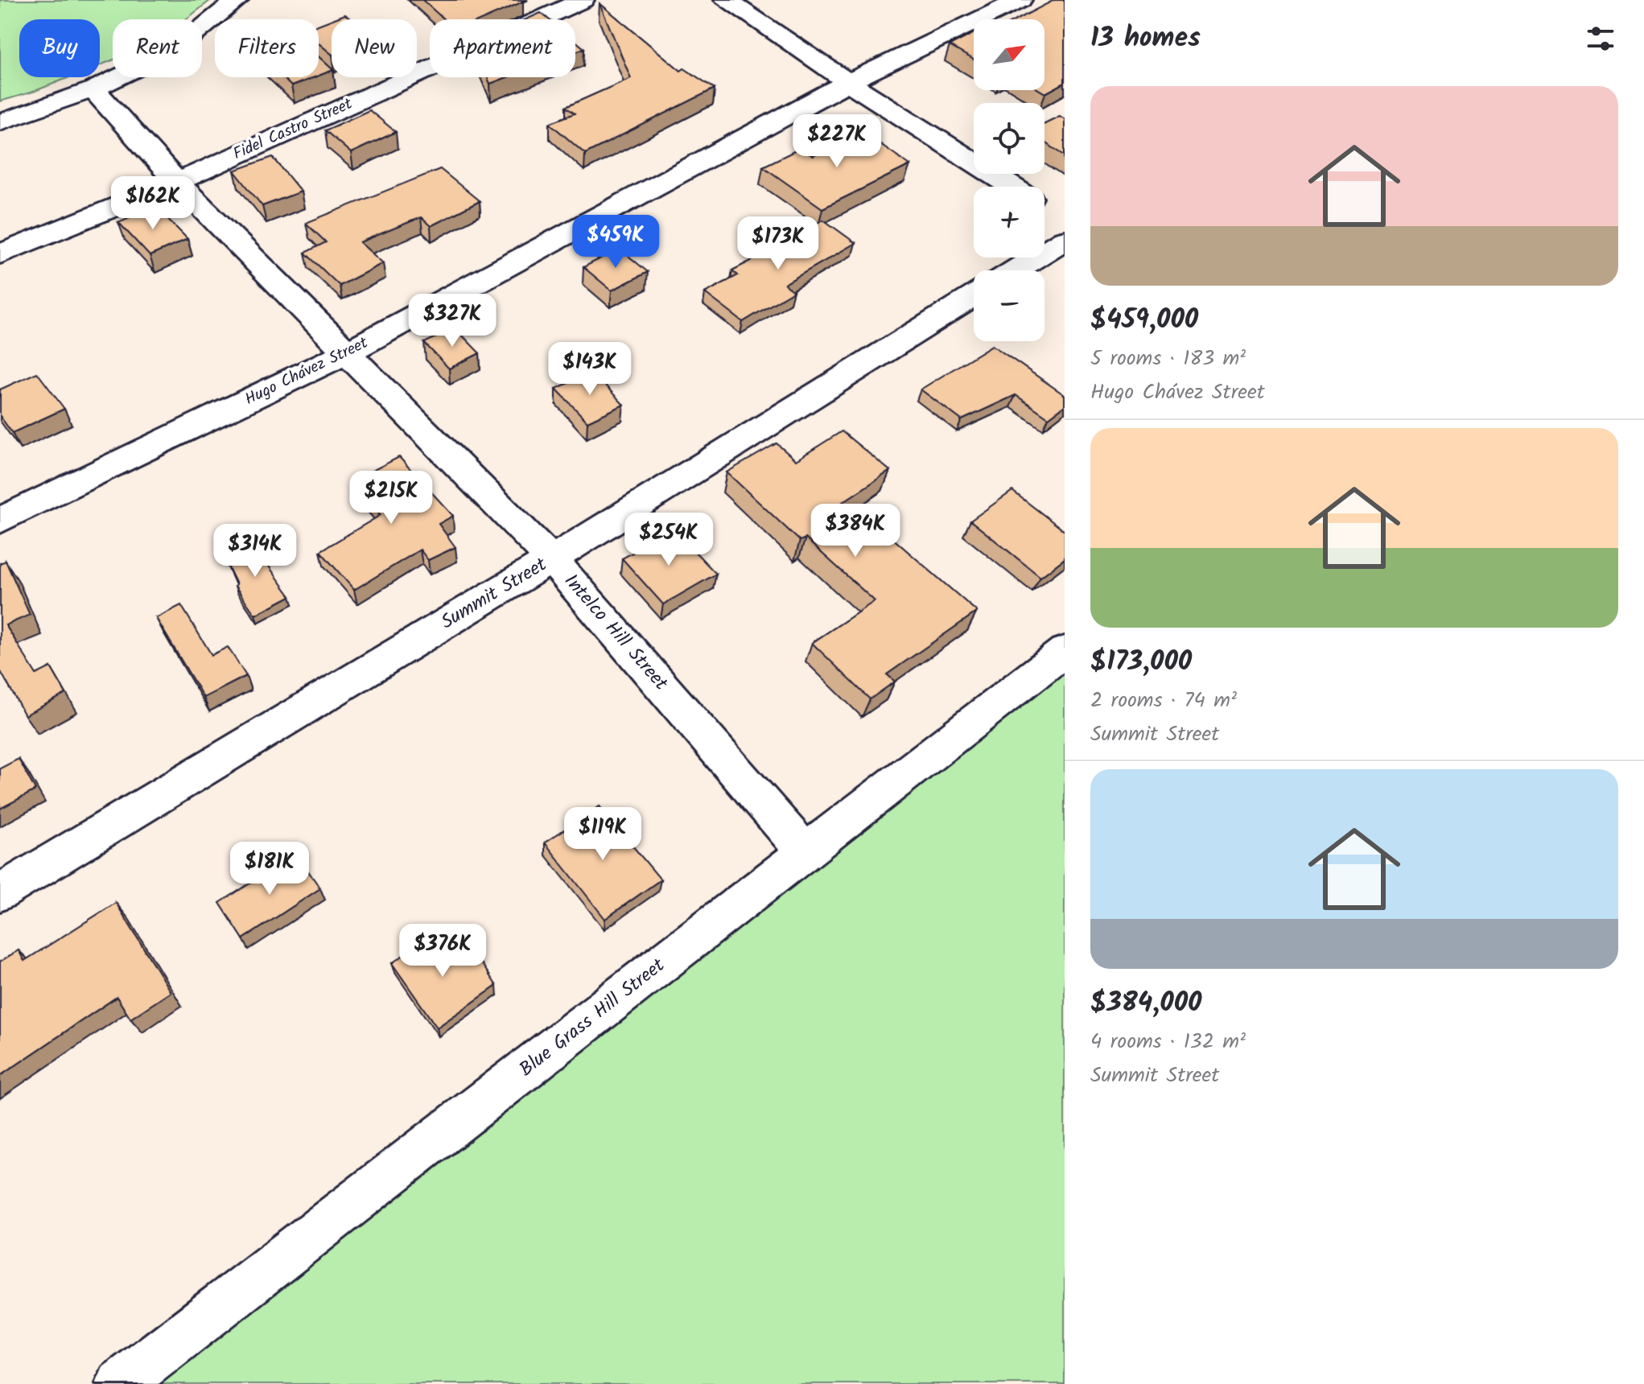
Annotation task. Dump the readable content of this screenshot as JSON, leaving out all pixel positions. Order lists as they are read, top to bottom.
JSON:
{
  "streets": {
    "street": [
      "Fidel Castro Street",
      "Hugo Chávez Street",
      "Summit Street",
      "Intelco Hill Street",
      "Blue Grass Hill Street"
    ]
  },
  "crossings": [
    ["Fidel Castro Street", "Intelco Hill Street"],
    ["Hugo Chávez Street", "Intelco Hill Street"],
    ["Summit Street", "Intelco Hill Street"],
    ["Intelco Hill Street", "Blue Grass Hill Street"]
  ],
  "north": "top right",
  "page": {
    "heading": "13 homes",
    "map_buttons": ["+", "−"],
    "chip": [
      "Buy",
      "Rent",
      "Filters",
      "New",
      "Apartment"
    ],
    "list": [
      {
        "name": "$459,000",
        "note": "5 rooms · 183 m² · Hugo Chávez Street"
      },
      {
        "name": "$173,000",
        "note": "2 rooms · 74 m² · Summit Street"
      },
      {
        "name": "$384,000",
        "note": "4 rooms · 132 m² · Summit Street"
      }
    ],
    "price": [
      "$227K",
      "$162K",
      "$459K",
      "$173K",
      "$327K",
      "$143K",
      "$215K",
      "$384K",
      "$254K",
      "$314K",
      "$119K",
      "$181K",
      "$376K"
    ]
  }
}
